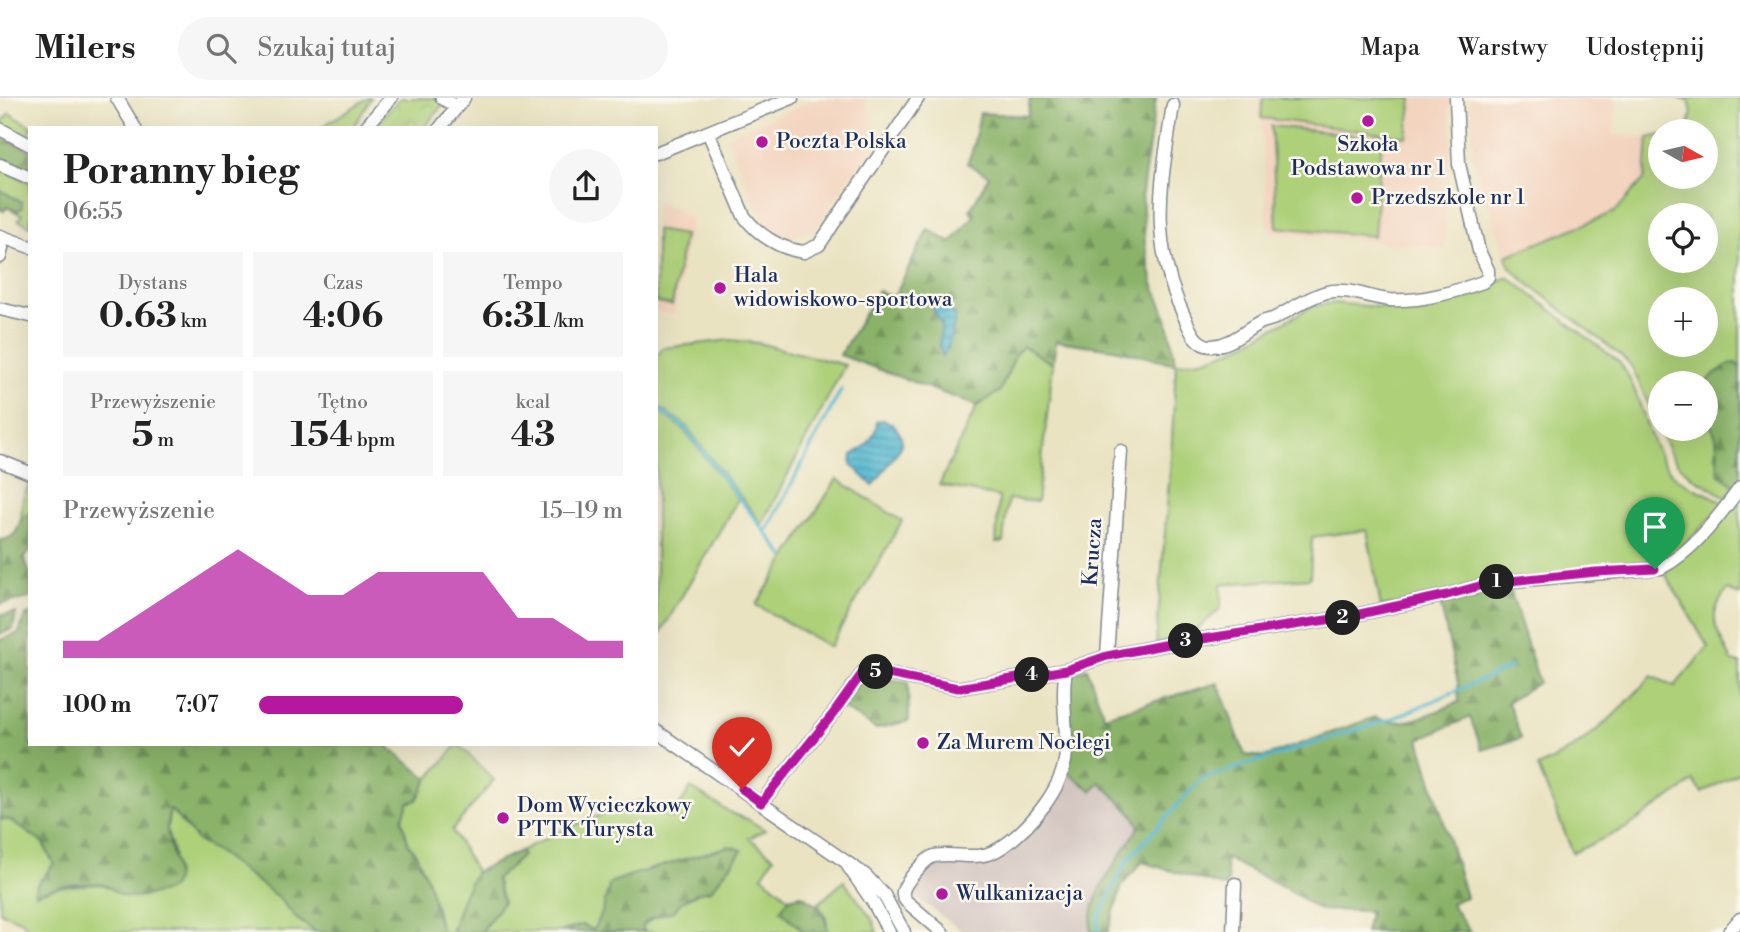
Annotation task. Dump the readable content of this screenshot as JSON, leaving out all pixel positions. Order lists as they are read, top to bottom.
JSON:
{
  "streets": {
    "street": ["Krucza"]
  },
  "places": [
    "Szkoła Podstawowa nr 1",
    "Poczta Polska",
    "Przedszkole nr 1",
    "Hala widowiskowo-sportowa",
    "Za Murem Noclegi",
    "Dom Wycieczkowy PTTK Turysta",
    "Wulkanizacja"
  ],
  "north": "right",
  "page": {
    "header": "Milers",
    "search": "Szukaj tutaj",
    "nav": ["Mapa", "Warstwy", "Udostępnij"],
    "map_buttons": ["+", "−"],
    "heading": ["Poranny bieg", "06:55"],
    "stats": [
      ["Dystans", "0.63 km"],
      ["Czas", "4:06"],
      ["Tempo", "6:31 /km"],
      ["Przewyższenie", "5 m"],
      ["Tętno", "154 bpm"],
      ["kcal", "43"]
    ],
    "chart": ["Przewyższenie", "15–19 m"],
    "pins": [
      "1",
      "2",
      "3",
      "5",
      "4"
    ],
    "list": [
      {
        "name": "100 m",
        "note": "7:07"
      }
    ]
  }
}
